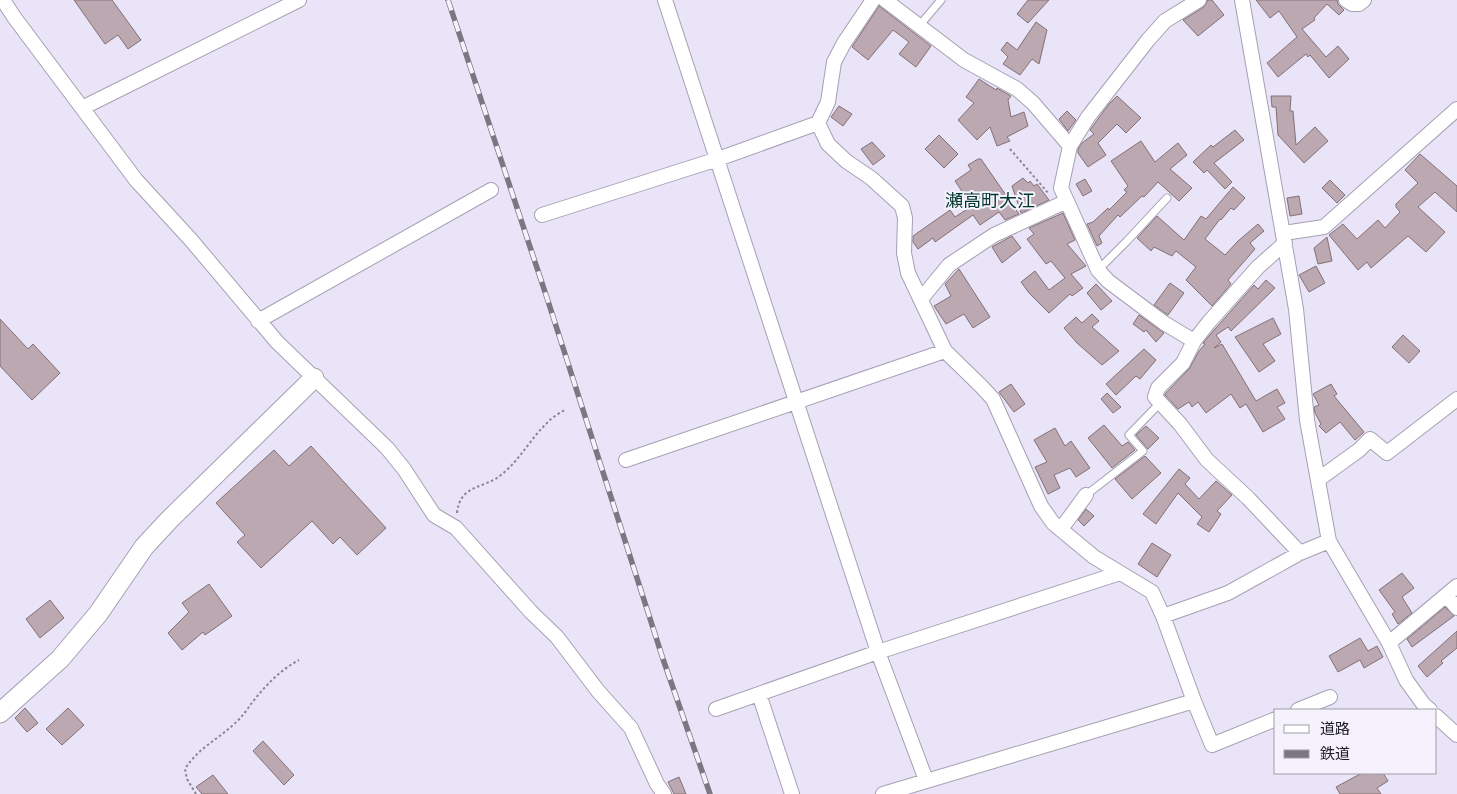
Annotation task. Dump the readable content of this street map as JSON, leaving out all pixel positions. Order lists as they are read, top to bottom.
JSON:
{
  "districts": ["瀬高町大江"],
  "legend": ["道路", "鉄道"]
}
